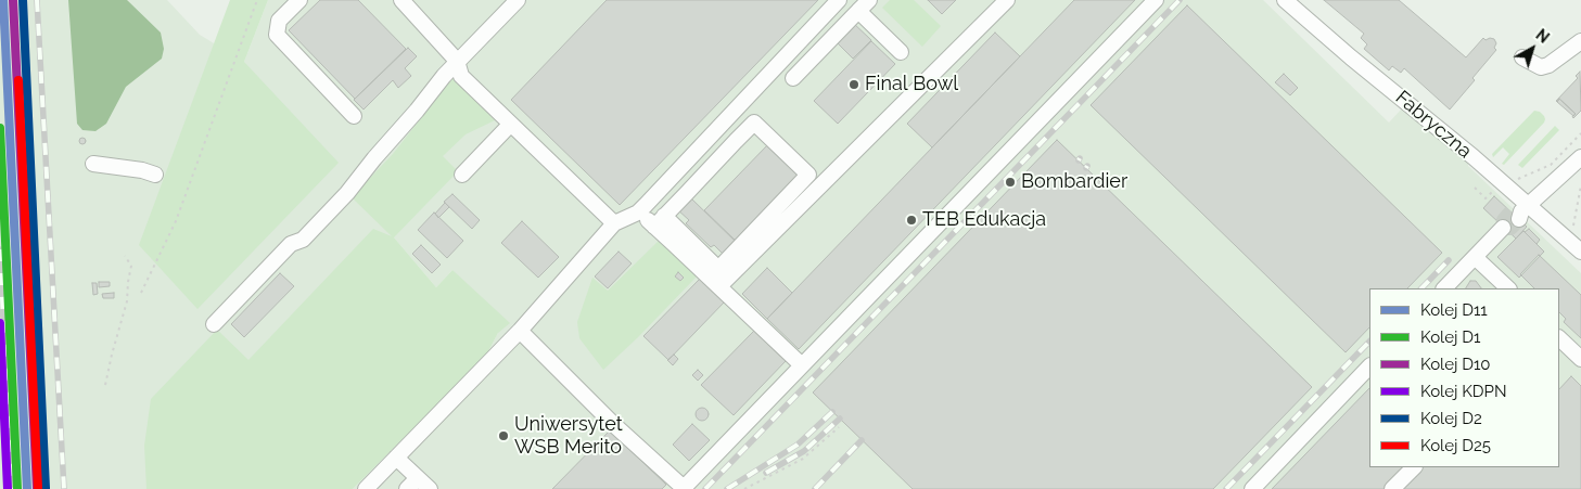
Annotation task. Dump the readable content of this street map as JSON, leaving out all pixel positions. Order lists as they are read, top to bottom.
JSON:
{
  "streets": {
    "street": ["Fabryczna"]
  },
  "places": [
    "Final Bowl",
    "Bombardier",
    "TEB Edukacja",
    "Uniwersytet WSB Merito"
  ],
  "lines": [
    "rail line D11",
    "rail line D10",
    "rail line D2",
    "rail line D25",
    "rail line D1",
    "rail line KDPN"
  ],
  "legend": [
    "Kolej D11",
    "Kolej D1",
    "Kolej D10",
    "Kolej KDPN",
    "Kolej D2",
    "Kolej D25"
  ],
  "north": "top right"
}
